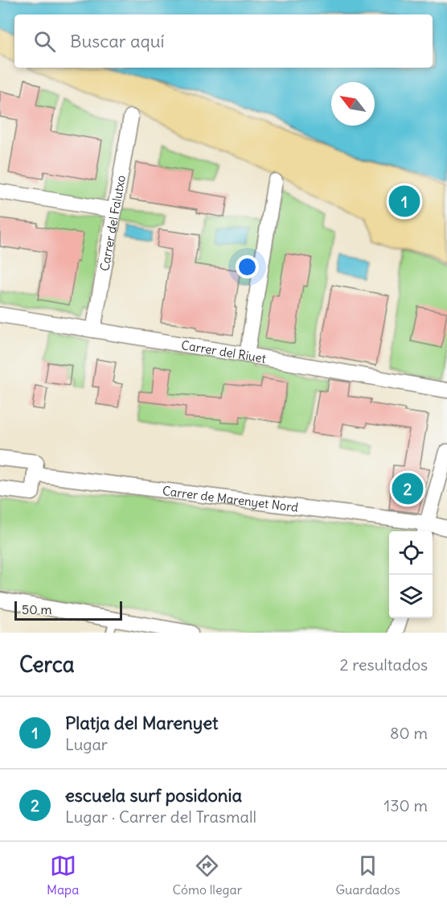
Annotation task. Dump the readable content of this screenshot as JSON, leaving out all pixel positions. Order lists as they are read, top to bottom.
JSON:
{
  "streets": {
    "street": ["Carrer del Falutxo", "Carrer del Riuet", "Carrer de Marenyet Nord"]
  },
  "crossings": [
    ["Carrer del Falutxo", "Carrer del Riuet"]
  ],
  "scale_bar": "50 m",
  "north": "top left",
  "page": {
    "search": "Buscar aquí",
    "pins": ["1", "2"],
    "scale": "50 m",
    "heading": ["Cerca", "2 resultados"],
    "list": [
      {
        "mark": "1",
        "name": "Platja del Marenyet",
        "note": "Lugar",
        "value": "80 m"
      },
      {
        "mark": "2",
        "name": "escuela surf posidonia",
        "note": "Lugar · Carrer del Trasmall",
        "value": "130 m"
      }
    ],
    "nav": ["Mapa", "Cómo llegar", "Guardados"]
  }
}
